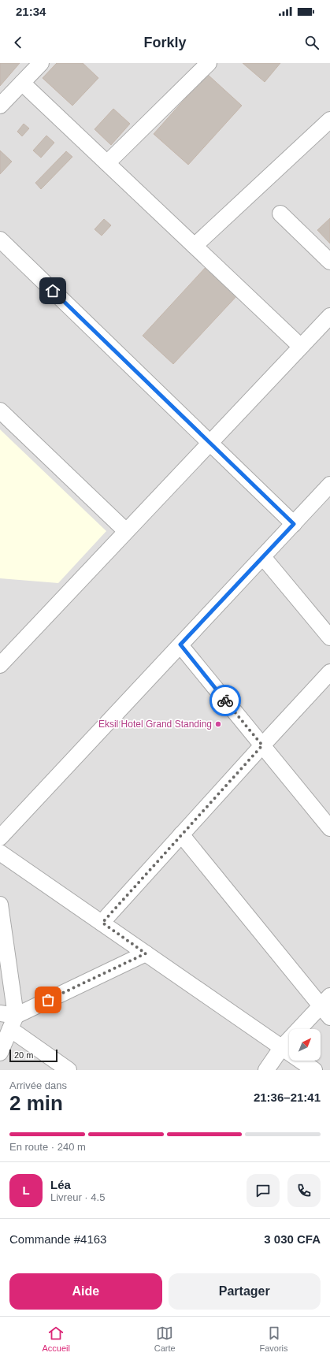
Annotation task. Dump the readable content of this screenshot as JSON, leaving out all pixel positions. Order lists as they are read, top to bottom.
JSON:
{
  "places": ["Eksil Hotel Grand Standing"],
  "scale_bar": "20 m",
  "north": "top right",
  "page": {
    "status": "21:34",
    "header": "Forkly",
    "scale": "20 m",
    "heading": ["2 min", "Arrivée dans", "21:36–21:41"],
    "panel": [
      "Léa",
      "Livreur · 4.5",
      "Commande #4163",
      "3 030 CFA"
    ],
    "bar": "En route · 240 m",
    "round": "L",
    "buttons": ["Aide", "Partager"],
    "tabs": ["Accueil", "Carte", "Favoris"]
  }
}
